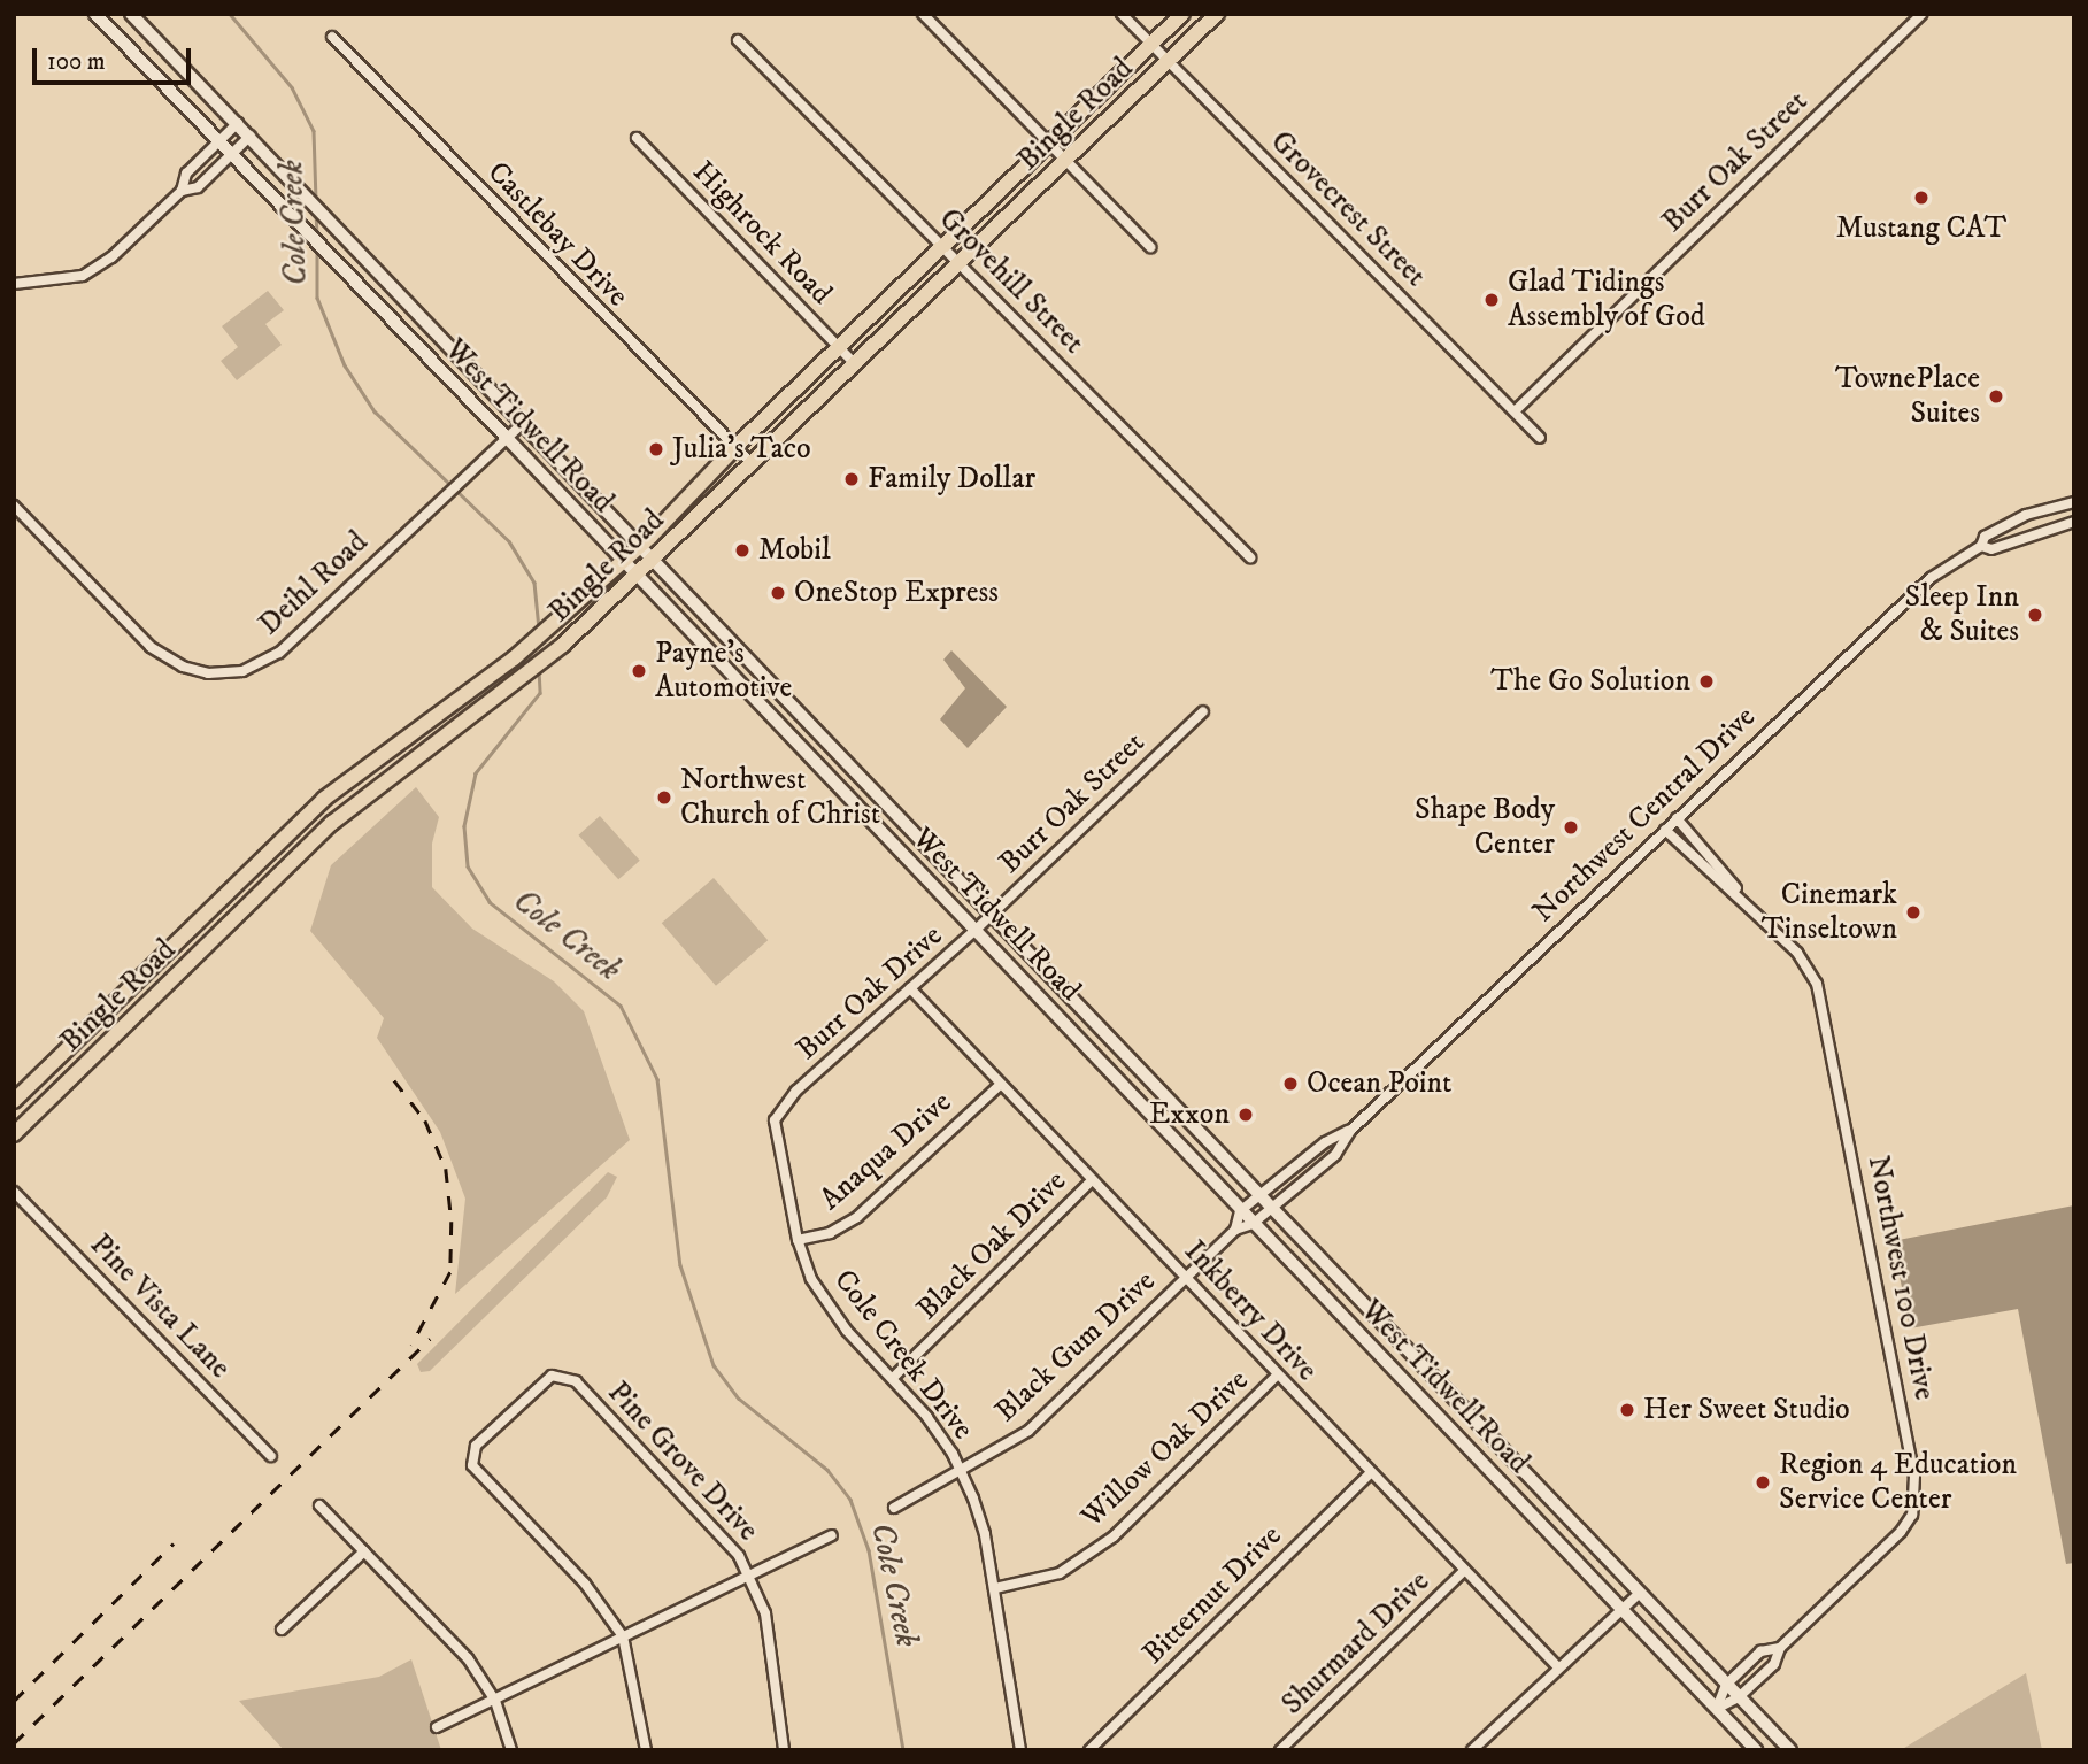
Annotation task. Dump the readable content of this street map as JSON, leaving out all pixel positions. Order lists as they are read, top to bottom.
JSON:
{
  "streets": {
    "main road": ["Bingle Road", "West Tidwell Road"],
    "street": [
      "Burr Oak Street",
      "Grovecrest Street",
      "Highrock Road",
      "Castlebay Drive",
      "Grovehill Street",
      "Deihl Road",
      "Northwest Central Drive",
      "Burr Oak Drive",
      "Anaqua Drive",
      "Black Oak Drive",
      "Northwest 100 Drive",
      "Pine Vista Lane",
      "Inkberry Drive",
      "Black Gum Drive",
      "Cole Creek Drive",
      "Willow Oak Drive",
      "Pine Grove Drive",
      "Bitternut Drive",
      "Shurmard Drive"
    ]
  },
  "crossings": [
    ["Bingle Road", "Grovecrest Street"],
    ["Bingle Road", "Highrock Road"],
    ["Bingle Road", "Castlebay Drive"],
    ["Bingle Road", "Grovehill Street"],
    ["Bingle Road", "West Tidwell Road"],
    ["Burr Oak Street", "Grovecrest Street"],
    ["Burr Oak Street", "West Tidwell Road"],
    ["Burr Oak Street", "Burr Oak Drive"],
    ["West Tidwell Road", "Deihl Road"],
    ["West Tidwell Road", "Northwest Central Drive"],
    ["West Tidwell Road", "Burr Oak Drive"],
    ["West Tidwell Road", "Northwest 100 Drive"],
    ["West Tidwell Road", "Black Gum Drive"],
    ["Northwest Central Drive", "Northwest 100 Drive"],
    ["Northwest Central Drive", "Black Gum Drive"],
    ["Burr Oak Drive", "Inkberry Drive"],
    ["Burr Oak Drive", "Cole Creek Drive"],
    ["Anaqua Drive", "Inkberry Drive"],
    ["Anaqua Drive", "Cole Creek Drive"],
    ["Black Oak Drive", "Inkberry Drive"],
    ["Black Oak Drive", "Cole Creek Drive"],
    ["Inkberry Drive", "Black Gum Drive"],
    ["Inkberry Drive", "Willow Oak Drive"],
    ["Inkberry Drive", "Bitternut Drive"],
    ["Inkberry Drive", "Shurmard Drive"],
    ["Black Gum Drive", "Cole Creek Drive"],
    ["Cole Creek Drive", "Willow Oak Drive"]
  ],
  "water": ["Cole Creek"],
  "places": [
    "Mustang CAT",
    "Glad Tidings Assembly of God",
    "TownePlace Suites",
    "Julia's Taco",
    "Family Dollar",
    "Mobil",
    "OneStop Express",
    "Sleep Inn & Suites",
    "Payne's Automotive",
    "The Go Solution",
    "Northwest Church of Christ",
    "Shape Body Center",
    "Cinemark Tinseltown",
    "Ocean Point",
    "Exxon",
    "Her Sweet Studio",
    "Region 4 Education Service Center"
  ],
  "scale_bar": "100 m"
}
